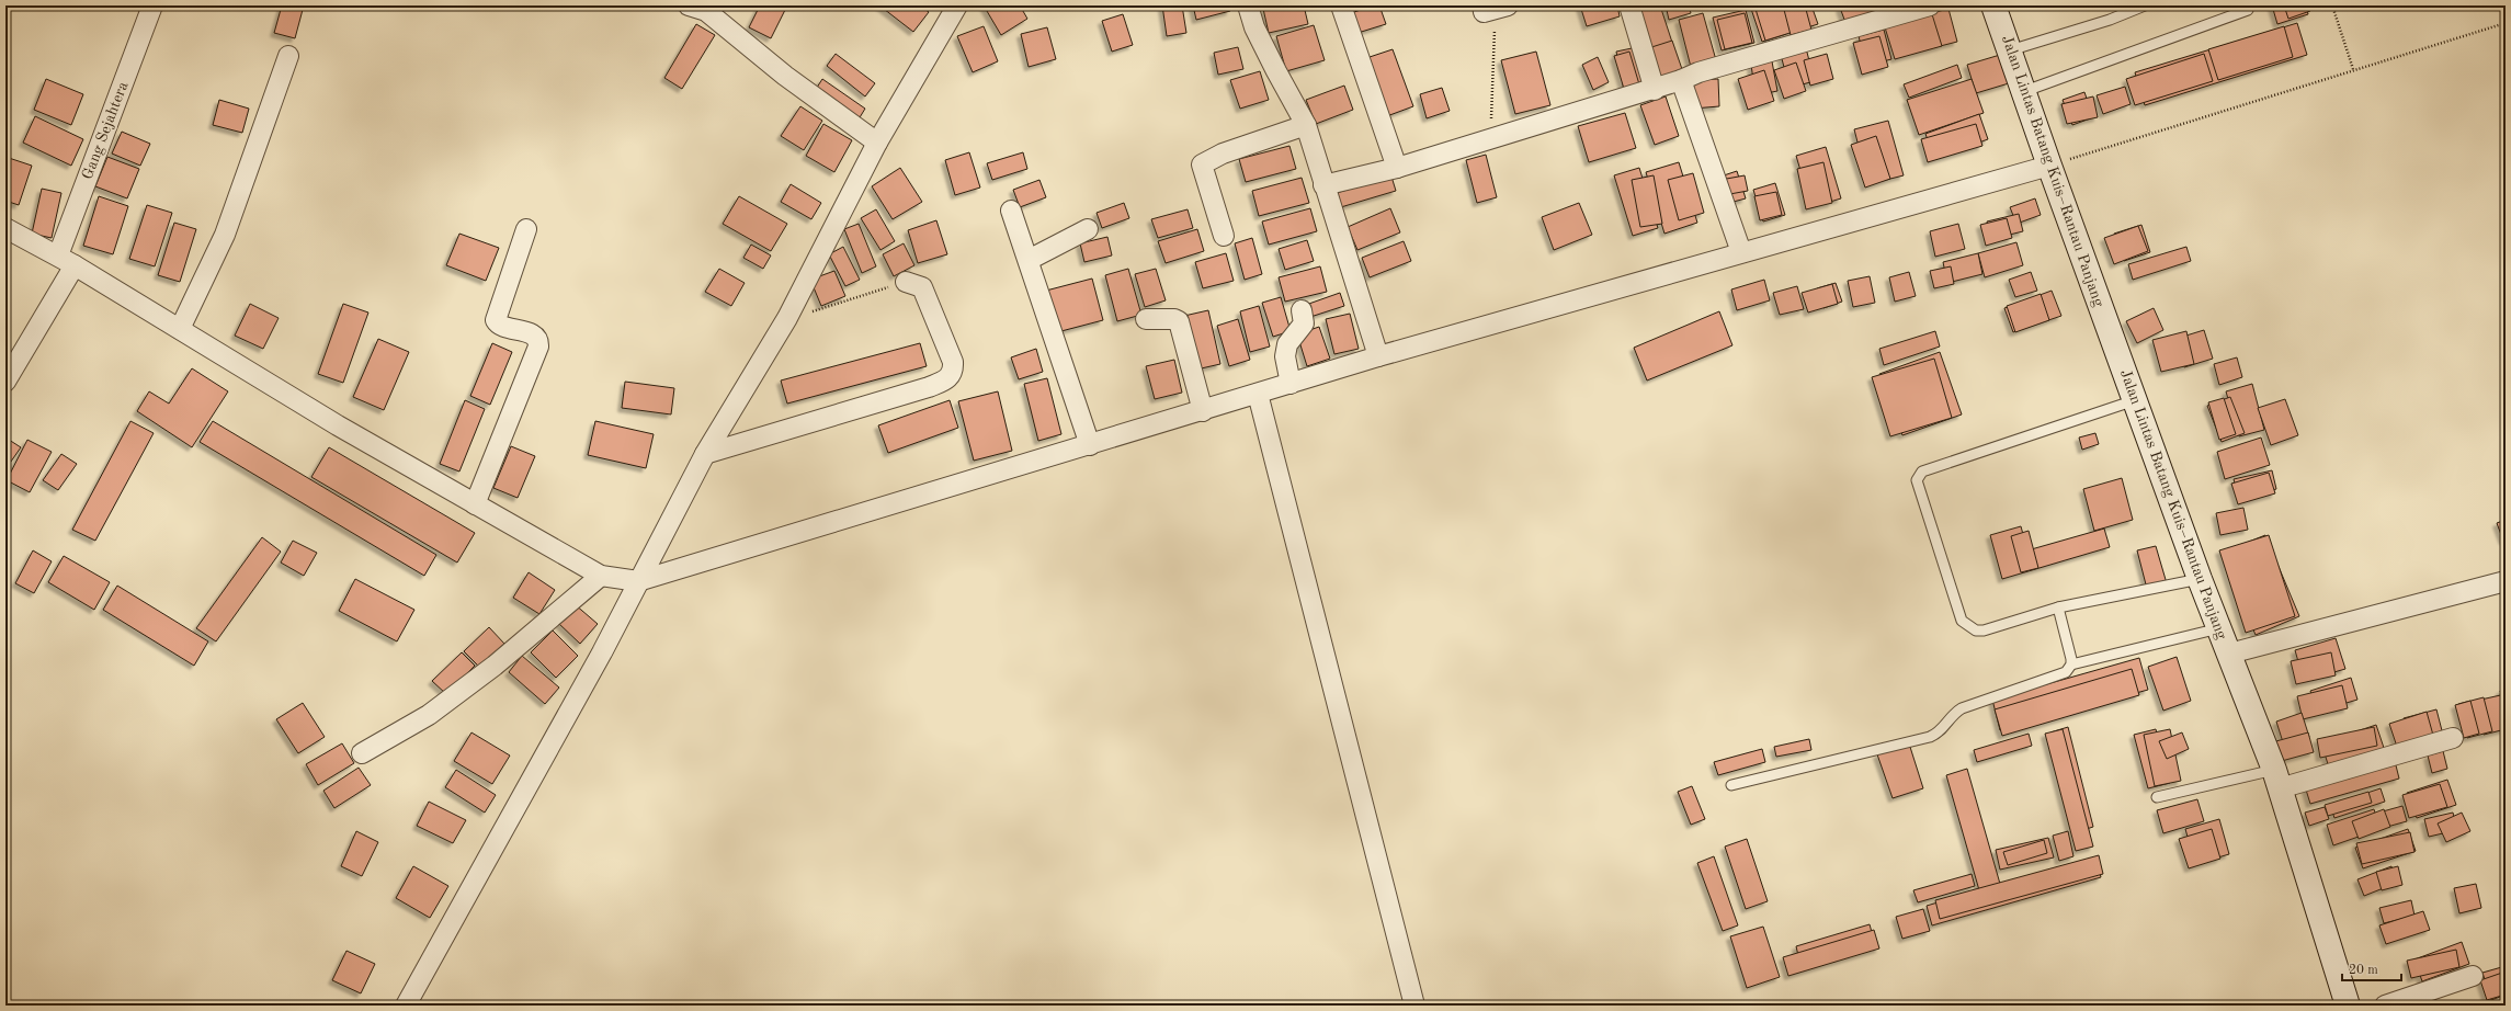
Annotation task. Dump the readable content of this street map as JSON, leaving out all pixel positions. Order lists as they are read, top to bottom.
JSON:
{
  "streets": {
    "main road": ["Jalan Lintas Batang Kuis–Rantau Panjang"],
    "street": ["Gang Sejahtera"]
  },
  "scale_bar": "20 m"
}
